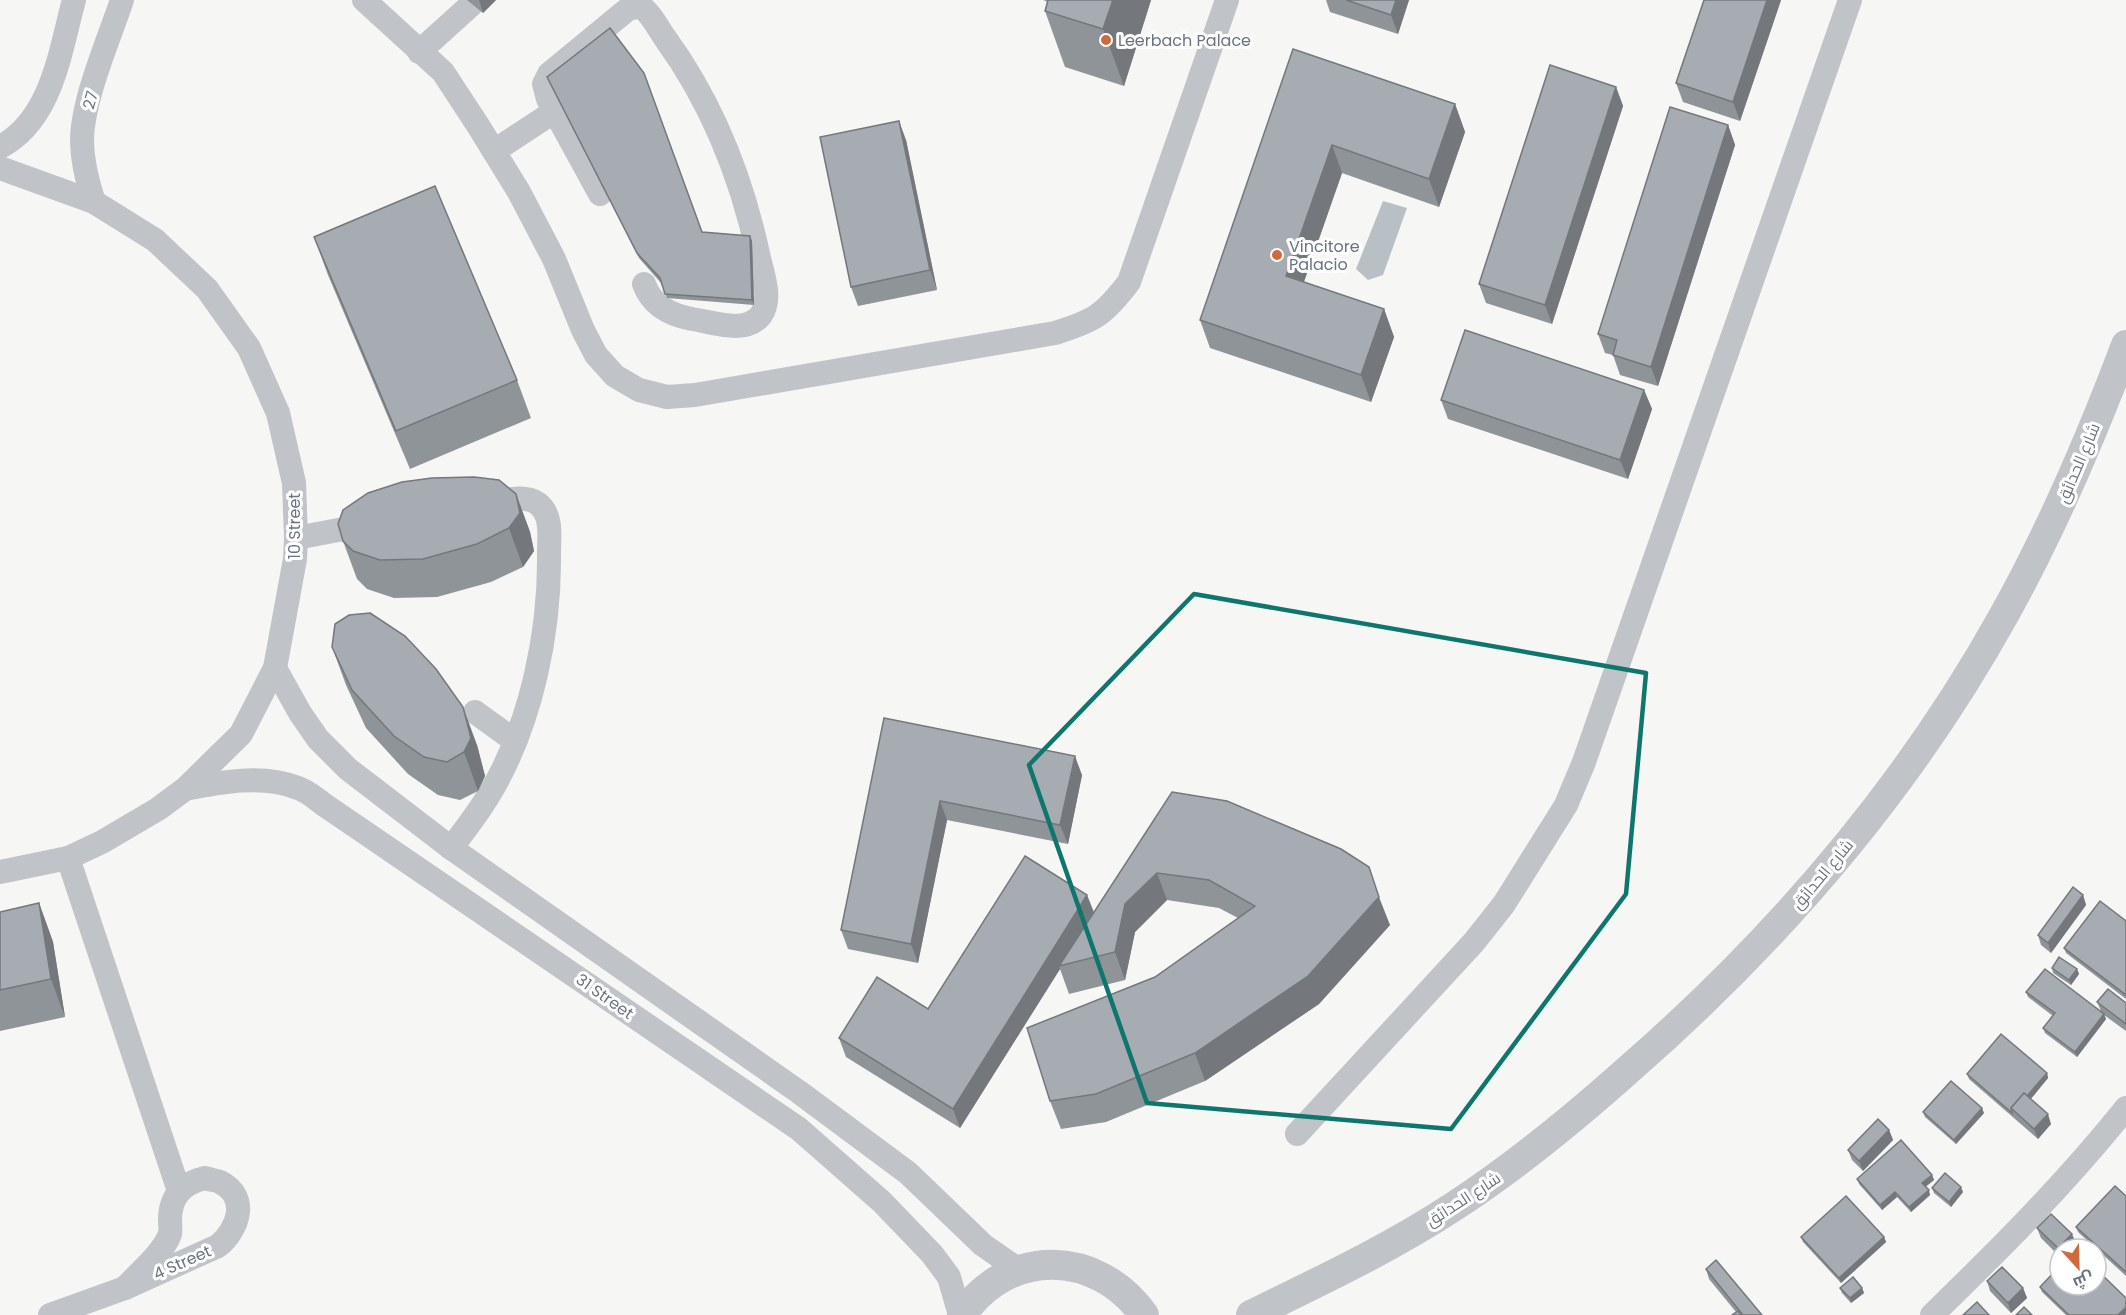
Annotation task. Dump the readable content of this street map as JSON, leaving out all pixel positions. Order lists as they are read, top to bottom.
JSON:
{
  "streets": {
    "street": [
      "27",
      "شارع الحدائق",
      "10 Street",
      "31 Street",
      "4 Street"
    ]
  },
  "crossings": [
    ["27", "10 Street"],
    ["10 Street", "31 Street"]
  ],
  "places": ["Leerbach Palace", "Vincitore Palacio"],
  "north": "bottom"
}
